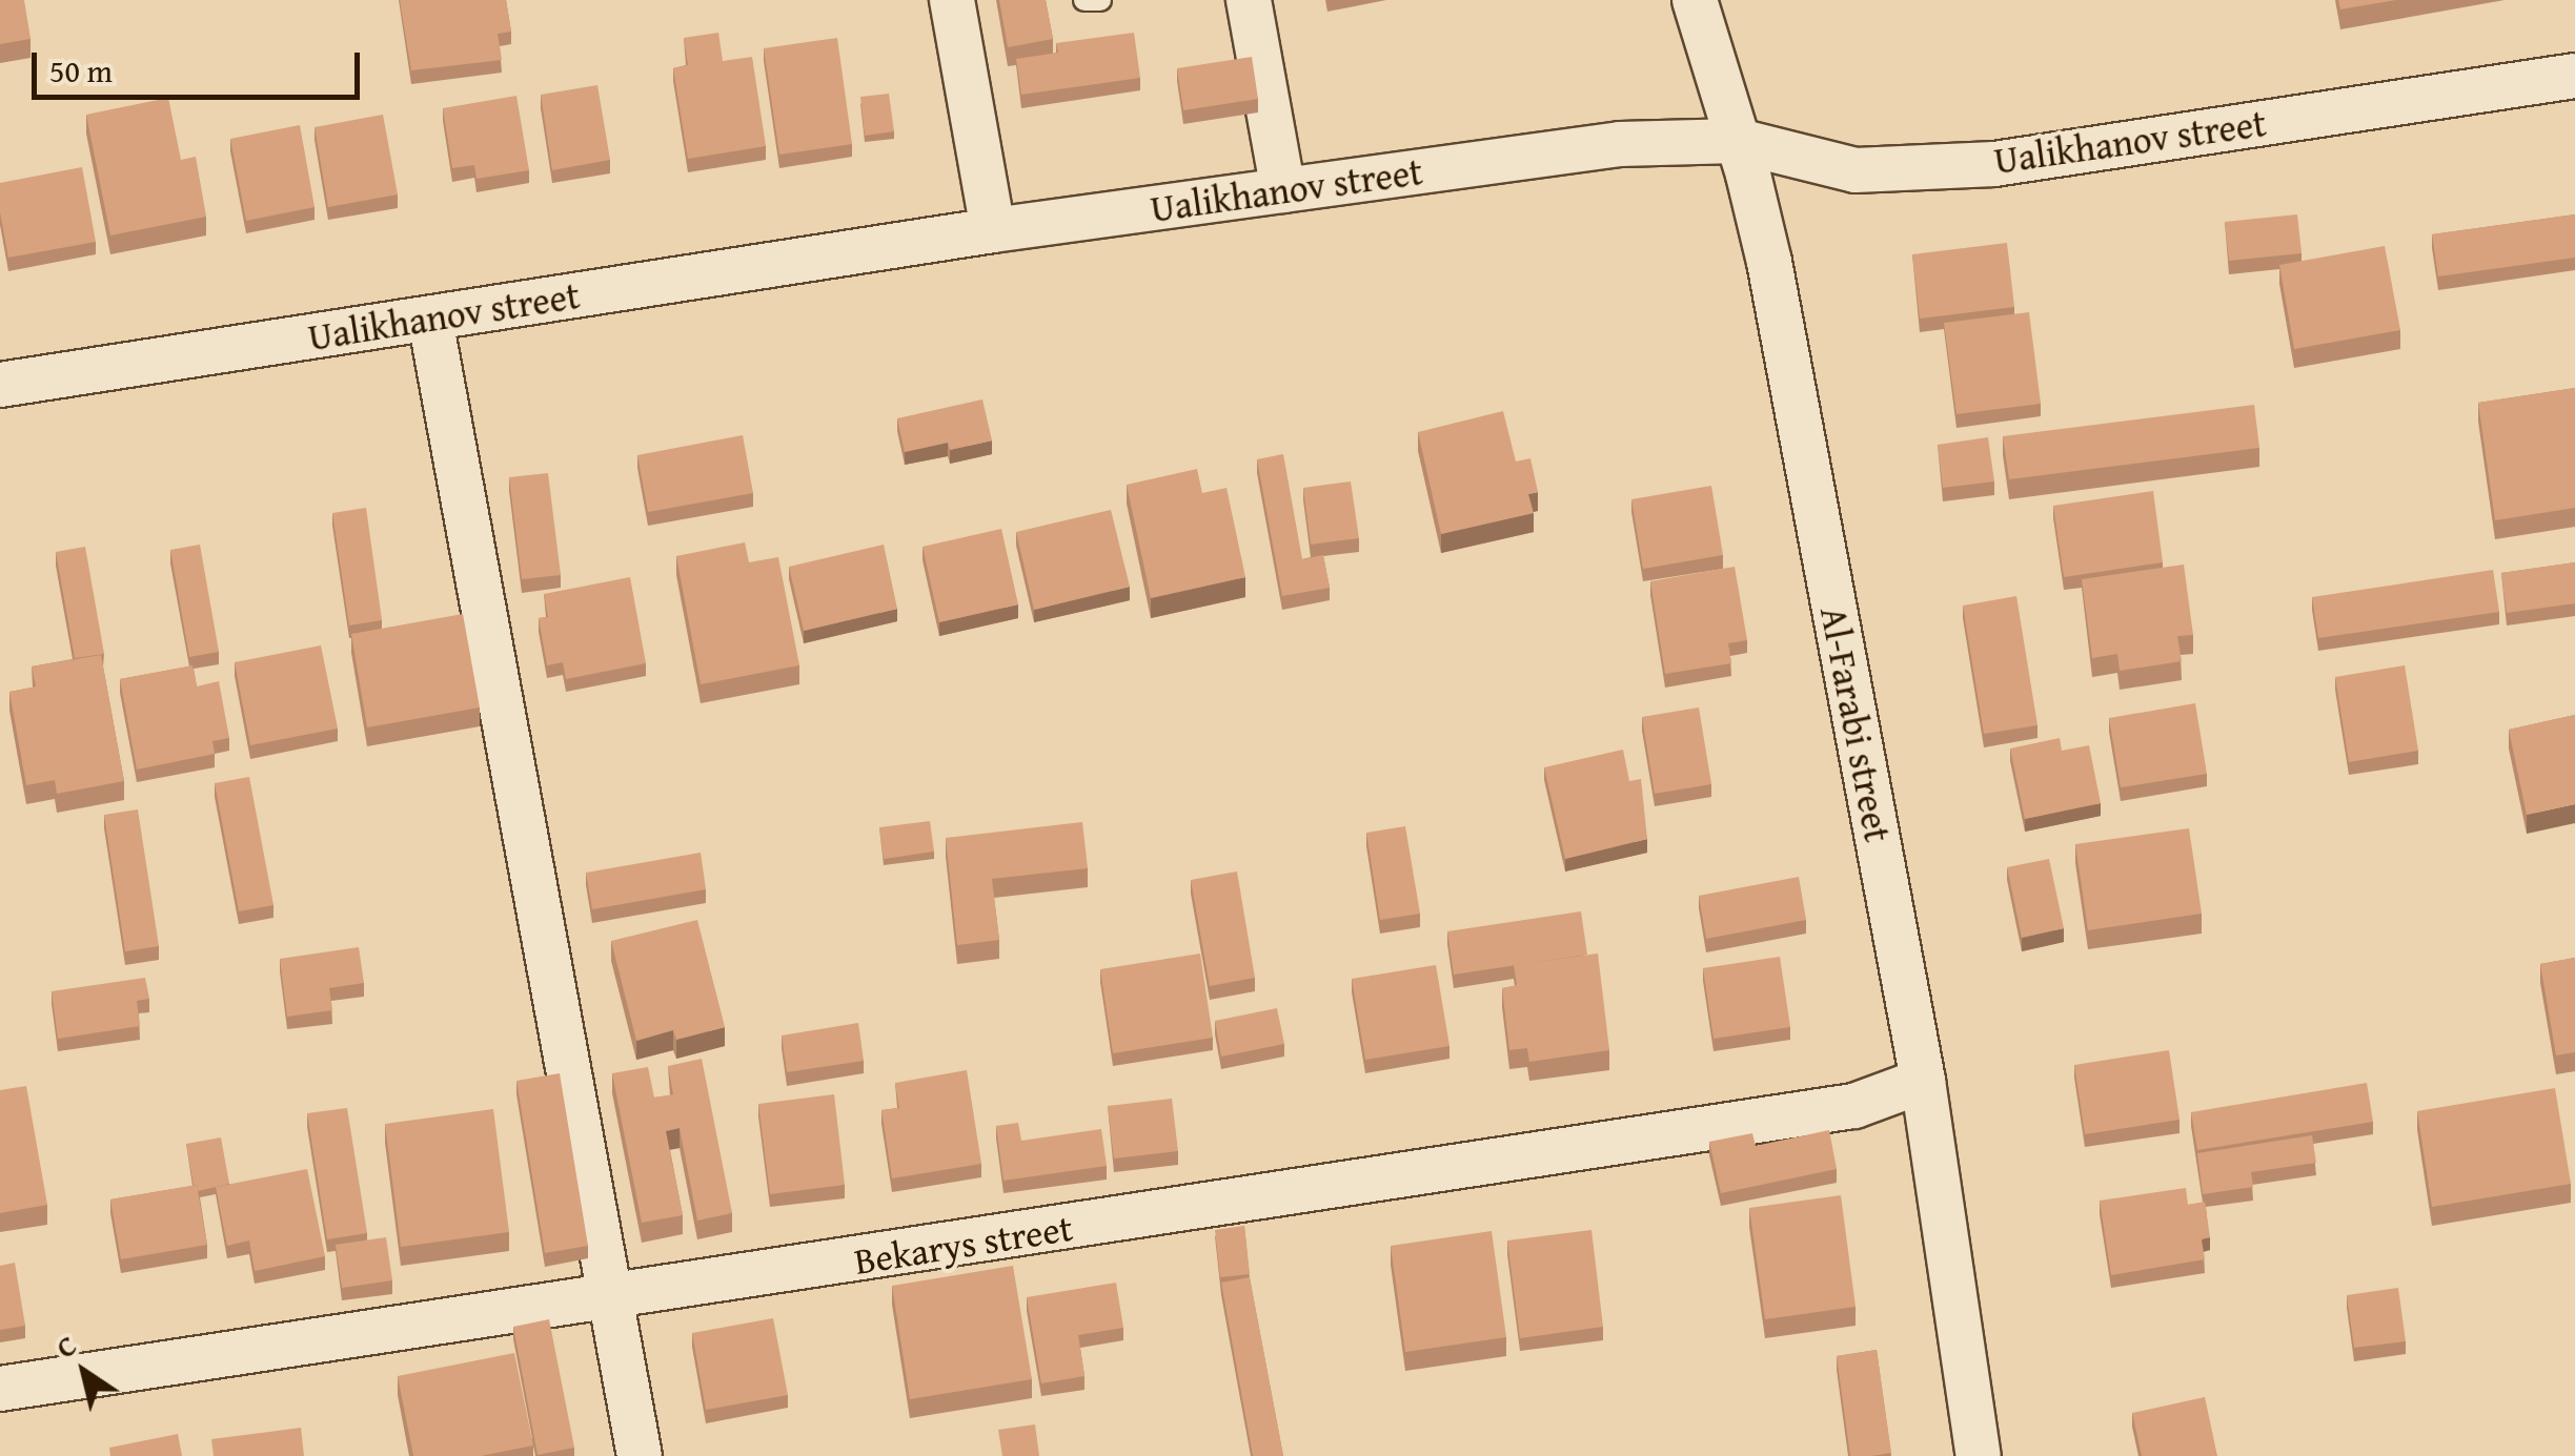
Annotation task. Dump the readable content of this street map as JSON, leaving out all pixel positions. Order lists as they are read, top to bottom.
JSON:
{
  "streets": {
    "street": ["Ualikhanov street", "Al-Farabi street", "Bekarys street"]
  },
  "crossings": [
    ["Ualikhanov street", "Al-Farabi street"],
    ["Al-Farabi street", "Bekarys street"]
  ],
  "scale_bar": "50 m",
  "north": "top left"
}
